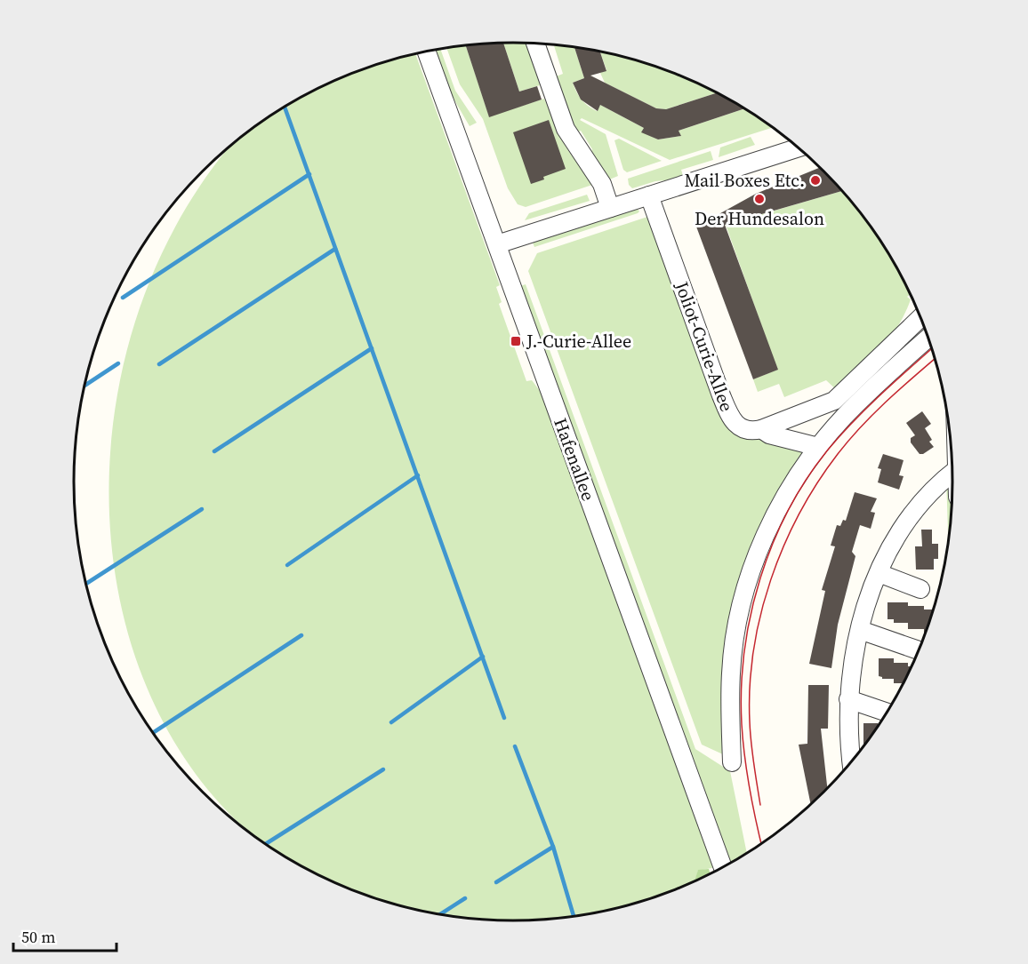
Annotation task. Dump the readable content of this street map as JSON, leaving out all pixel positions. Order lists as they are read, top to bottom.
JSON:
{
  "streets": {
    "street": ["Joliot-Curie-Allee", "Hafenallee"]
  },
  "places": {
    "other": ["Mail Boxes Etc.", "Der Hundesalon"],
    "transit": ["J.-Curie-Allee"]
  },
  "scale_bar": "50 m"
}
